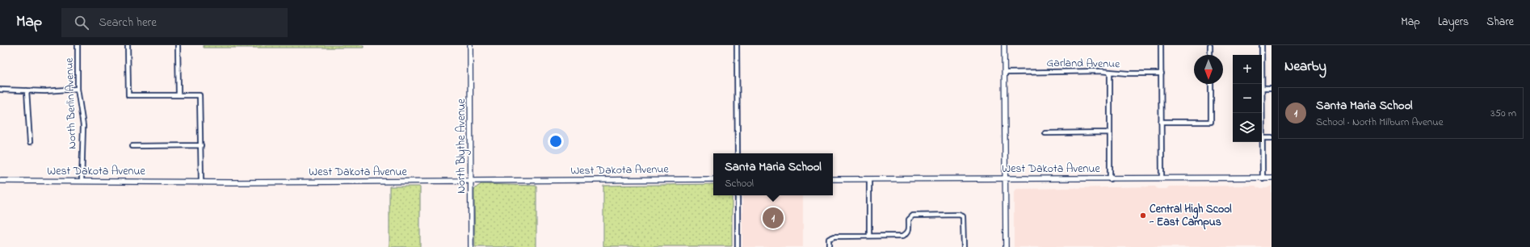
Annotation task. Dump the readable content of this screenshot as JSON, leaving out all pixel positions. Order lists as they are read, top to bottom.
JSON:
{
  "streets": {
    "street": [
      "Garland Avenue",
      "North Berlin Avenue",
      "North Blythe Avenue",
      "West Dakota Avenue"
    ]
  },
  "crossings": [
    ["North Berlin Avenue", "West Dakota Avenue"],
    ["North Blythe Avenue", "West Dakota Avenue"]
  ],
  "places": ["Central High Scool - East Campus"],
  "north": "bottom",
  "page": {
    "header": "Map",
    "search": "Search here",
    "nav": ["Map", "Layers", "Share"],
    "heading": "Nearby",
    "map_buttons": ["+", "−"],
    "list": [
      {
        "mark": "1",
        "name": "Santa Maria School",
        "note": "School · North Milburn Avenue",
        "value": "350 m"
      }
    ],
    "popup": ["Santa Maria School", "School"],
    "pins": "1"
  }
}
